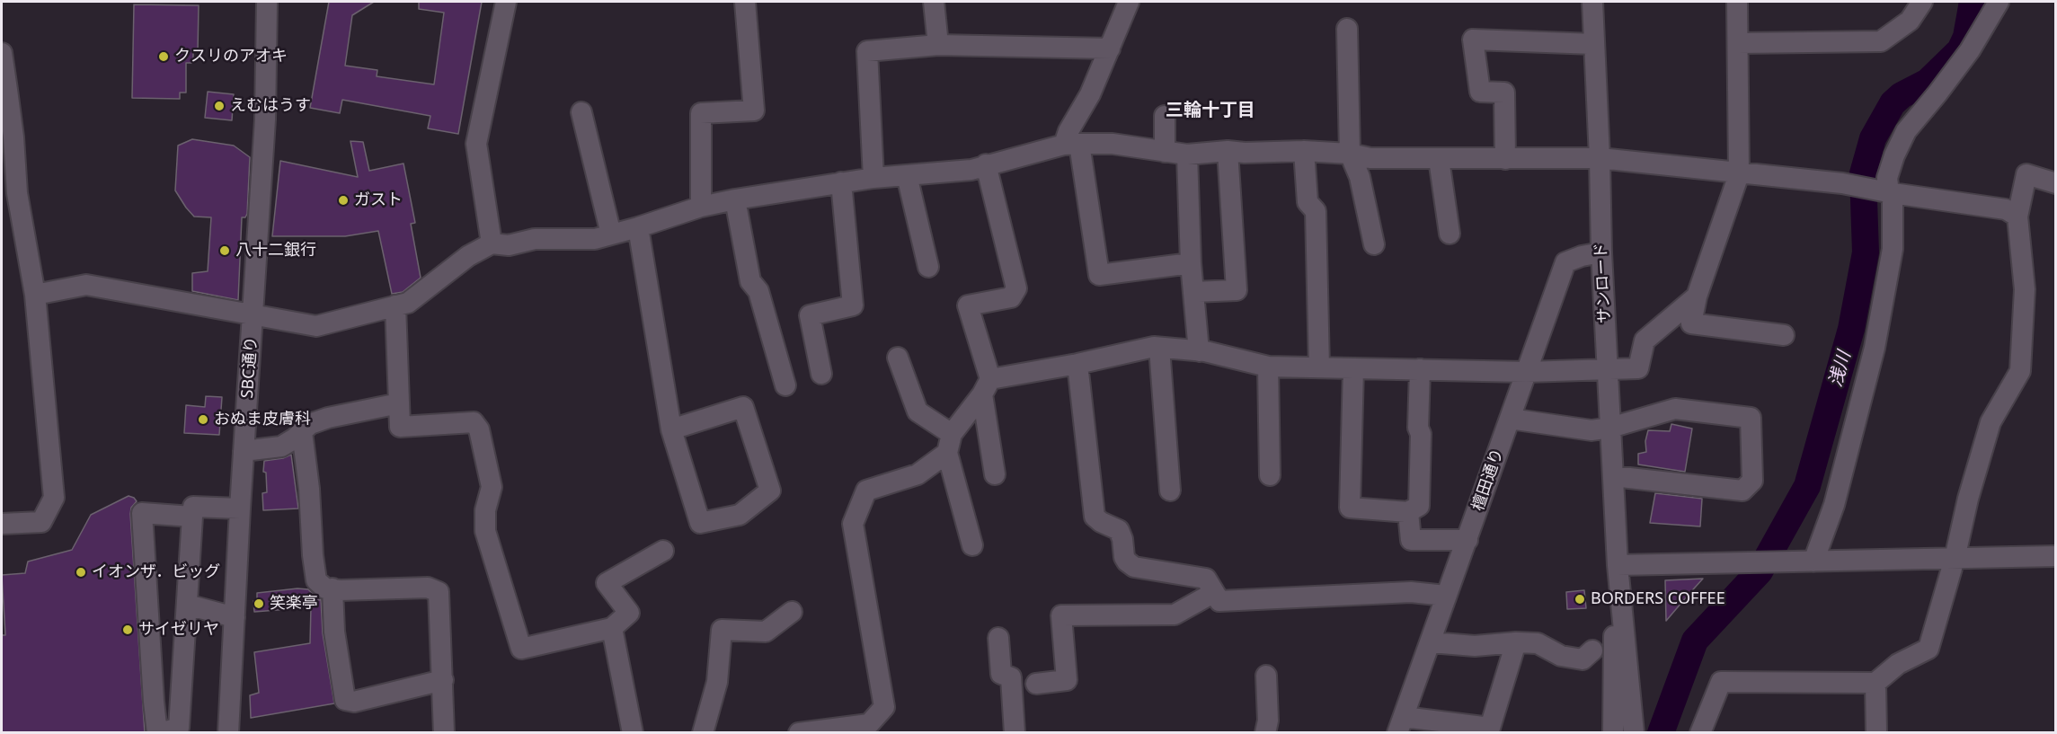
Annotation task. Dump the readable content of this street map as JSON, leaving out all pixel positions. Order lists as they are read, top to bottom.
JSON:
{
  "streets": {
    "street": ["サンロード", "SBC通り", "檀田通り"]
  },
  "crossings": [
    ["サンロード", "檀田通り"]
  ],
  "districts": ["三輪十丁目"],
  "water": ["浅川"],
  "places": [
    "クスリのアオキ",
    "えむはうす",
    "ガスト",
    "八十二銀行",
    "おぬま皮膚科",
    "イオンザ．ビッグ",
    "BORDERS COFFEE",
    "笑楽亭",
    "サイゼリヤ"
  ]
}
